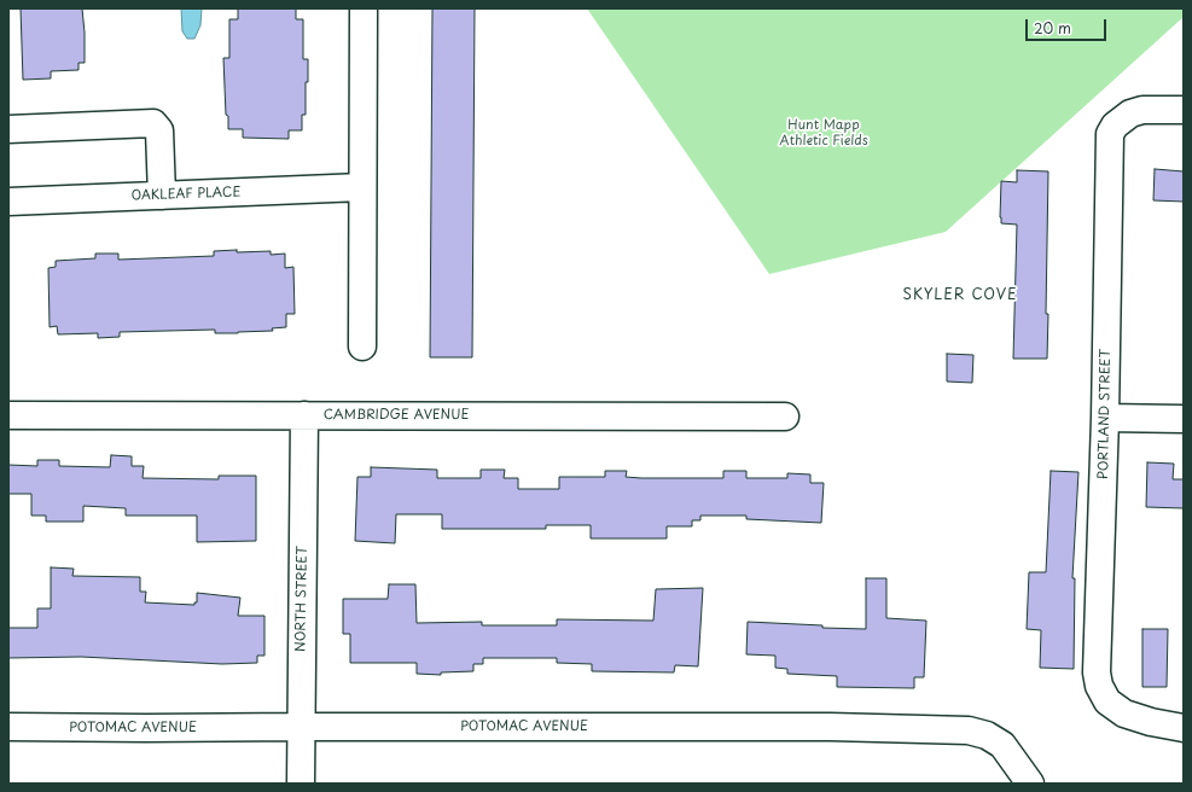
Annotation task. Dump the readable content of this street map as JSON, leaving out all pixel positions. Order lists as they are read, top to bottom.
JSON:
{
  "streets": {
    "street": [
      "OAKLEAF PLACE",
      "PORTLAND STREET",
      "CAMBRIDGE AVENUE",
      "NORTH STREET",
      "POTOMAC AVENUE"
    ]
  },
  "crossings": [
    ["CAMBRIDGE AVENUE", "NORTH STREET"],
    ["NORTH STREET", "POTOMAC AVENUE"]
  ],
  "districts": ["SKYLER COVE"],
  "parks": ["Hunt Mapp Athletic Fields"],
  "scale_bar": "20 m"
}
